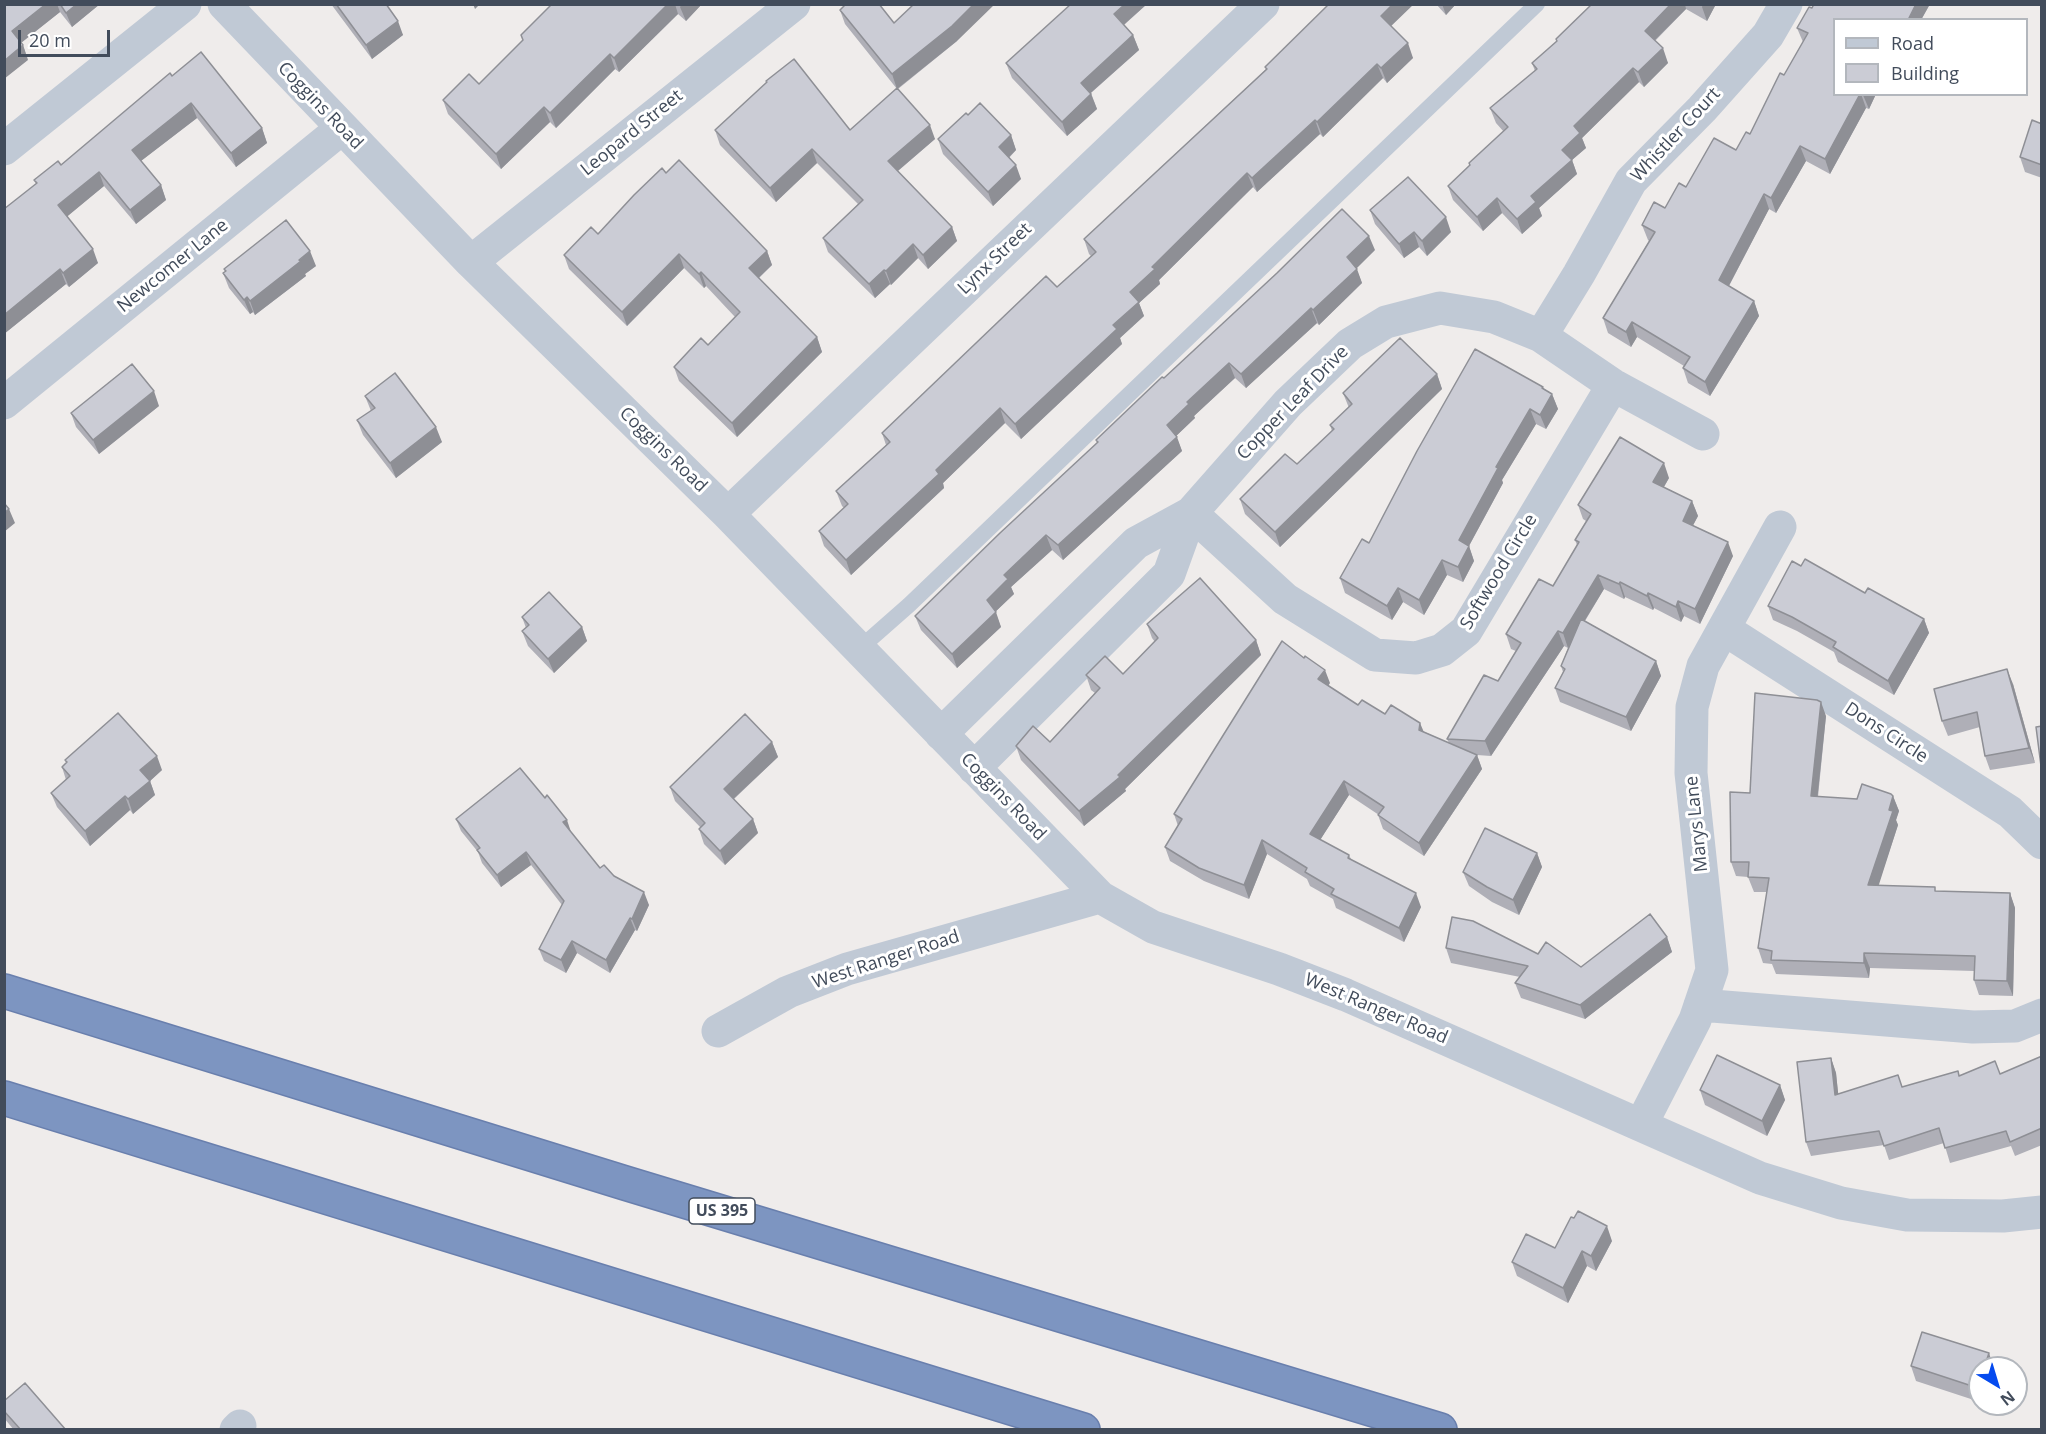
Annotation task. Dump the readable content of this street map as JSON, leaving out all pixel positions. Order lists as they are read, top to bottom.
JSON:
{
  "streets": {
    "highway": ["US 395"],
    "street": [
      "Coggins Road",
      "Leopard Street",
      "Whistler Court",
      "Lynx Street",
      "Newcomer Lane",
      "Copper Leaf Drive",
      "Softwood Circle",
      "Dons Circle",
      "Marys Lane",
      "West Ranger Road"
    ]
  },
  "crossings": [
    ["Coggins Road", "Leopard Street"],
    ["Coggins Road", "Lynx Street"],
    ["Coggins Road", "Newcomer Lane"],
    ["Coggins Road", "Copper Leaf Drive"],
    ["Coggins Road", "West Ranger Road"],
    ["Whistler Court", "Copper Leaf Drive"],
    ["Copper Leaf Drive", "Softwood Circle"],
    ["Dons Circle", "Marys Lane"],
    ["Marys Lane", "West Ranger Road"]
  ],
  "legend": ["Road", "Building"],
  "scale_bar": "20 m",
  "north": "bottom right"
}
